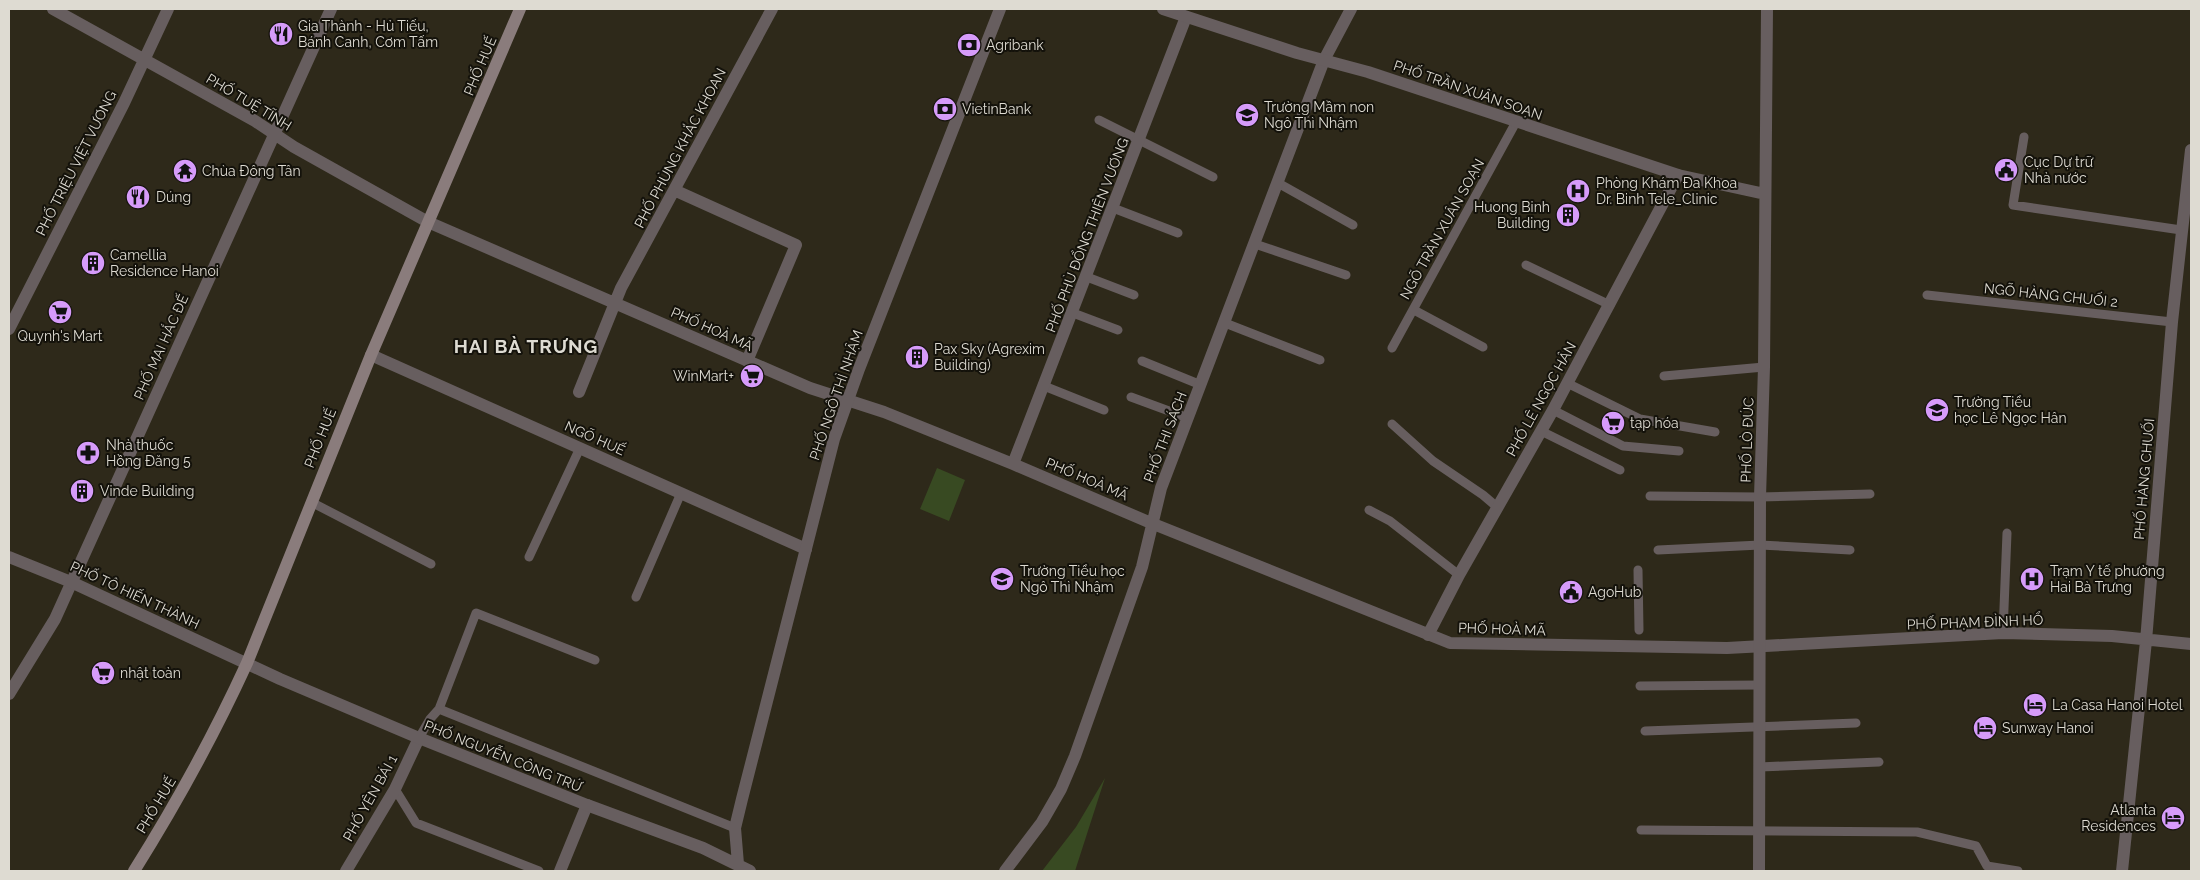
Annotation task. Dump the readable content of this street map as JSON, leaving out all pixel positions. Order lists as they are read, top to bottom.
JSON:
{
  "streets": {
    "main road": ["PHỐ HUẾ"],
    "street": [
      "PHỐ TRẦN XUÂN SOẠN",
      "PHỐ TUỆ TĨNH",
      "PHỐ PHÙNG KHẮC KHOAN",
      "PHỐ TRIỆU VIỆT VƯƠNG",
      "PHỐ PHÙ ĐỔNG THIÊN VƯƠNG",
      "PHỐ HOÀ MÃ",
      "PHỐ MAI HẮC ĐẾ",
      "PHỐ NGÔ THÌ NHẬM",
      "PHỐ LÊ NGỌC HÂN",
      "PHỐ THI SÁCH",
      "NGÕ HUẾ",
      "PHỐ LÒ ĐÚC",
      "PHỐ HÀNG CHUỐI",
      "PHỐ TÔ HIẾN THÀNH",
      "PHỐ PHẠM ĐÌNH HỔ",
      "PHỐ NGUYỄN CÔNG TRỨ",
      "PHỐ YÊN BÁI 1"
    ],
    "lane": ["NGÕ TRẦN XUÂN SOẠN", "NGÕ HÀNG CHUỐI 2"]
  },
  "crossings": [
    ["PHỐ HUẾ", "PHỐ TUỆ TĨNH"],
    ["PHỐ HUẾ", "PHỐ HOÀ MÃ"],
    ["PHỐ HUẾ", "NGÕ HUẾ"],
    ["PHỐ HUẾ", "PHỐ TÔ HIẾN THÀNH"],
    ["PHỐ HUẾ", "PHỐ NGUYỄN CÔNG TRỨ"],
    ["PHỐ TRẦN XUÂN SOẠN", "NGÕ TRẦN XUÂN SOẠN"],
    ["PHỐ TRẦN XUÂN SOẠN", "PHỐ PHÙ ĐỔNG THIÊN VƯƠNG"],
    ["PHỐ TRẦN XUÂN SOẠN", "PHỐ LÊ NGỌC HÂN"],
    ["PHỐ TRẦN XUÂN SOẠN", "PHỐ THI SÁCH"],
    ["PHỐ TRẦN XUÂN SOẠN", "PHỐ LÒ ĐÚC"],
    ["PHỐ TUỆ TĨNH", "PHỐ TRIỆU VIỆT VƯƠNG"],
    ["PHỐ TUỆ TĨNH", "PHỐ HOÀ MÃ"],
    ["PHỐ TUỆ TĨNH", "PHỐ MAI HẮC ĐẾ"],
    ["PHỐ PHÙNG KHẮC KHOAN", "PHỐ HOÀ MÃ"],
    ["PHỐ PHÙ ĐỔNG THIÊN VƯƠNG", "PHỐ HOÀ MÃ"],
    ["NGÕ HÀNG CHUỐI 2", "PHỐ HÀNG CHUỐI"],
    ["PHỐ HOÀ MÃ", "PHỐ NGÔ THÌ NHẬM"],
    ["PHỐ HOÀ MÃ", "PHỐ LÊ NGỌC HÂN"],
    ["PHỐ HOÀ MÃ", "PHỐ THI SÁCH"],
    ["PHỐ HOÀ MÃ", "PHỐ LÒ ĐÚC"],
    ["PHỐ HOÀ MÃ", "PHỐ PHẠM ĐÌNH HỔ"],
    ["PHỐ MAI HẮC ĐẾ", "PHỐ TÔ HIẾN THÀNH"],
    ["PHỐ NGÔ THÌ NHẬM", "NGÕ HUẾ"],
    ["PHỐ NGÔ THÌ NHẬM", "PHỐ NGUYỄN CÔNG TRỨ"],
    ["PHỐ LÒ ĐÚC", "PHỐ PHẠM ĐÌNH HỔ"],
    ["PHỐ HÀNG CHUỐI", "PHỐ PHẠM ĐÌNH HỔ"],
    ["PHỐ TÔ HIẾN THÀNH", "PHỐ NGUYỄN CÔNG TRỨ"],
    ["PHỐ NGUYỄN CÔNG TRỨ", "PHỐ YÊN BÁI 1"]
  ],
  "districts": ["HAI BÀ TRƯNG"],
  "places": {
    "restaurant": ["Gia Thành - Hủ Tiếu, Bánh Canh, Cơm Tấm", "Dúng"],
    "bank": ["Agribank", "VietinBank"],
    "school or university": ["Trường Mầm non Ngô Thì Nhậm", "Trường Tiểu học Lê Ngọc Hân", "Trường Tiểu học Ngô Thì Nhậm"],
    "public building": ["Cục Dự trữ Nhà nước", "AgoHub"],
    "temple": ["Chùa Đông Tân"],
    "hospital": ["Phòng Khám Đa Khoa Dr. Binh Tele_Clinic", "Trạm Y tế phường Hai Bà Trưng"],
    "building": [
      "Huong Binh Building",
      "Camellia Residence Hanoi",
      "Pax Sky (Agrexim Building)",
      "Vinde Building"
    ],
    "supermarket": [
      "Quynh's Mart",
      "WinMart+",
      "tạp hóa",
      "nhật toàn"
    ],
    "pharmacy": ["Nhà thuốc Hồng Đăng 5"],
    "hotel": ["La Casa Hanoi Hotel", "Sunway Hanoi", "Atlanta Residences"]
  }
}
